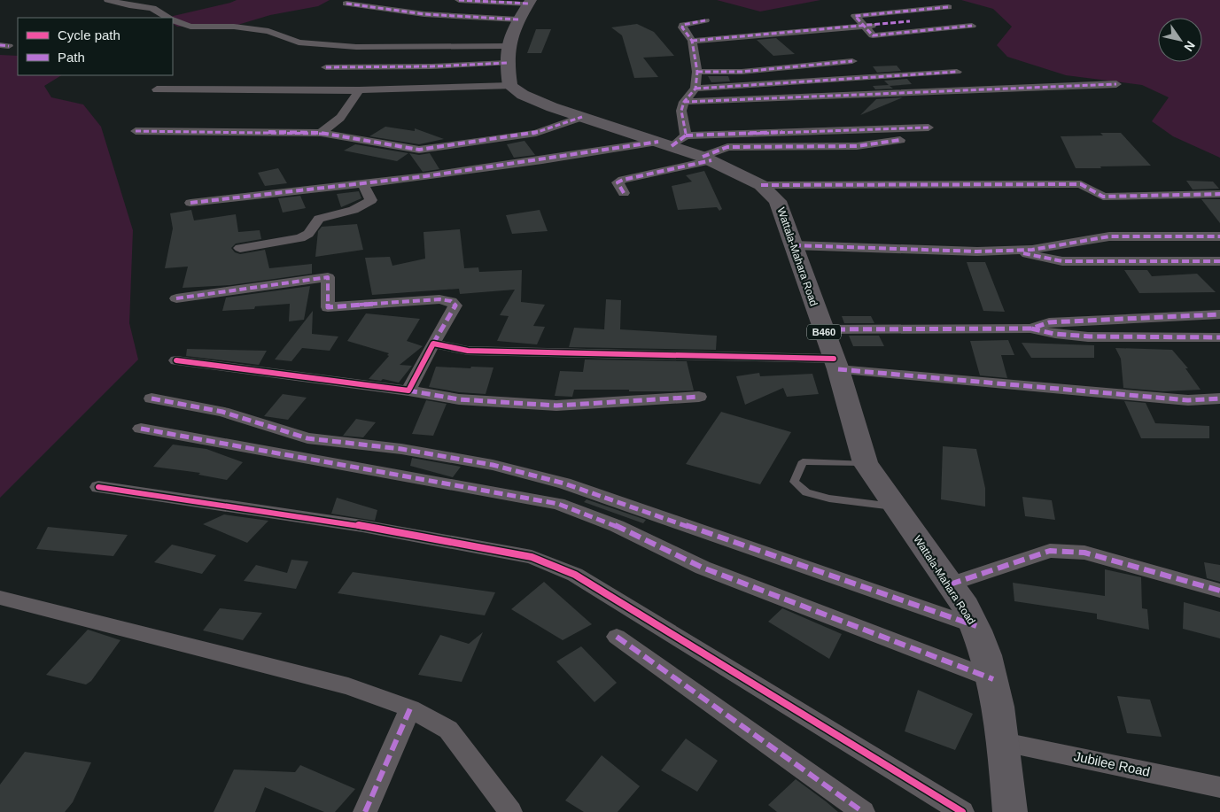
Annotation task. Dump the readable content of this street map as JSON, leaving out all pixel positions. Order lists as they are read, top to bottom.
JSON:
{
  "streets": {
    "main road": ["Wattala-Mahara Road", "B460"],
    "street": ["Jubilee Road"]
  },
  "crossings": [
    ["Wattala-Mahara Road", "Jubilee Road"]
  ],
  "legend": ["Cycle path", "Path"],
  "north": "bottom right"
}
